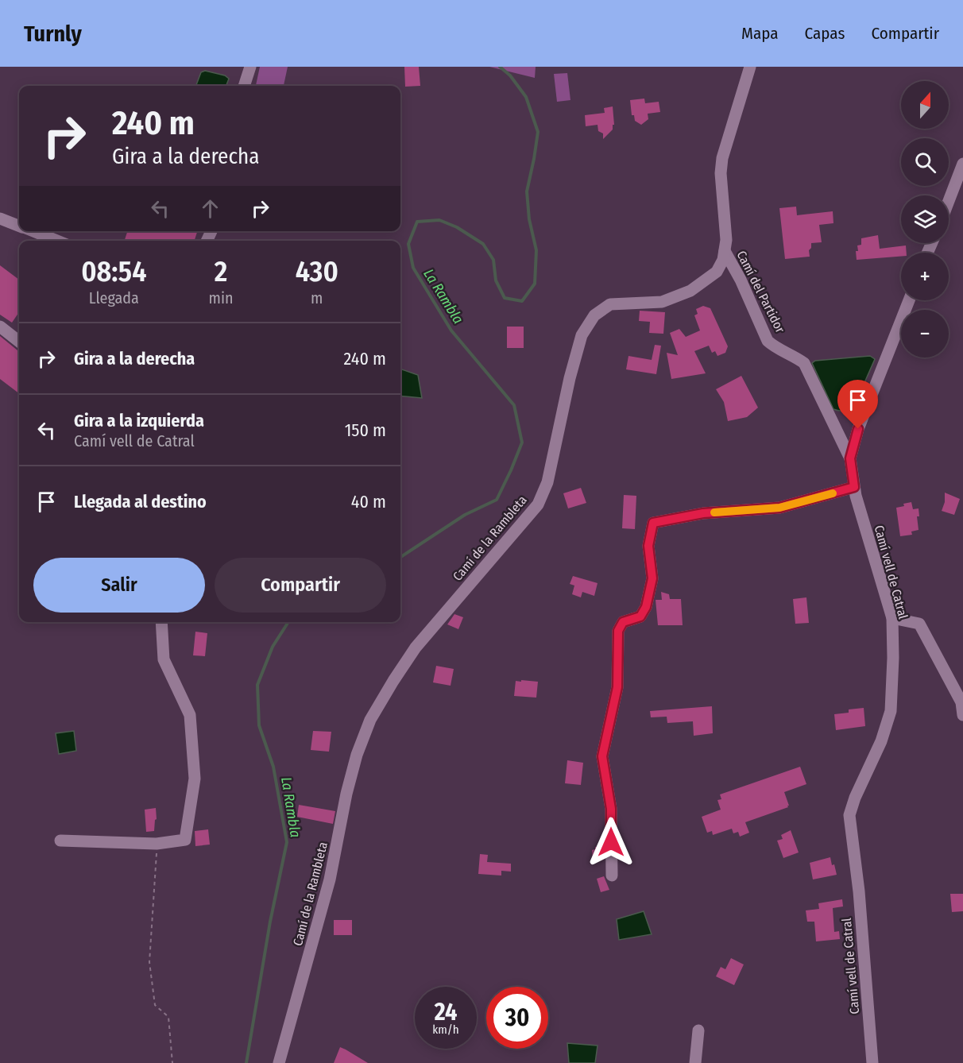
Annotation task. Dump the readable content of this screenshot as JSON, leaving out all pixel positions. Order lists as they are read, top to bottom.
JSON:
{
  "streets": {
    "street": ["Camí del Partidor", "Camí de la Rambleta", "Camí vell de Catral"]
  },
  "crossings": [
    ["Camí del Partidor", "Camí de la Rambleta"],
    ["Camí del Partidor", "Camí vell de Catral"]
  ],
  "water": ["La Rambla"],
  "north": "top",
  "page": {
    "header": "Turnly",
    "nav": ["Mapa", "Capas", "Compartir"],
    "map_buttons": ["+", "−"],
    "turn": ["240 m", "Gira a la derecha"],
    "eta": [
      "08:54",
      "Llegada",
      "2",
      "min",
      "430",
      "m"
    ],
    "list": [
      {
        "name": "Gira a la derecha",
        "value": "240 m"
      },
      {
        "name": "Gira a la izquierda",
        "note": "Camí vell de Catral",
        "value": "150 m"
      },
      {
        "name": "Llegada al destino",
        "value": "40 m"
      }
    ],
    "buttons": ["Salir", "Compartir"],
    "speed": "24 km/h",
    "limit": "30"
  }
}
